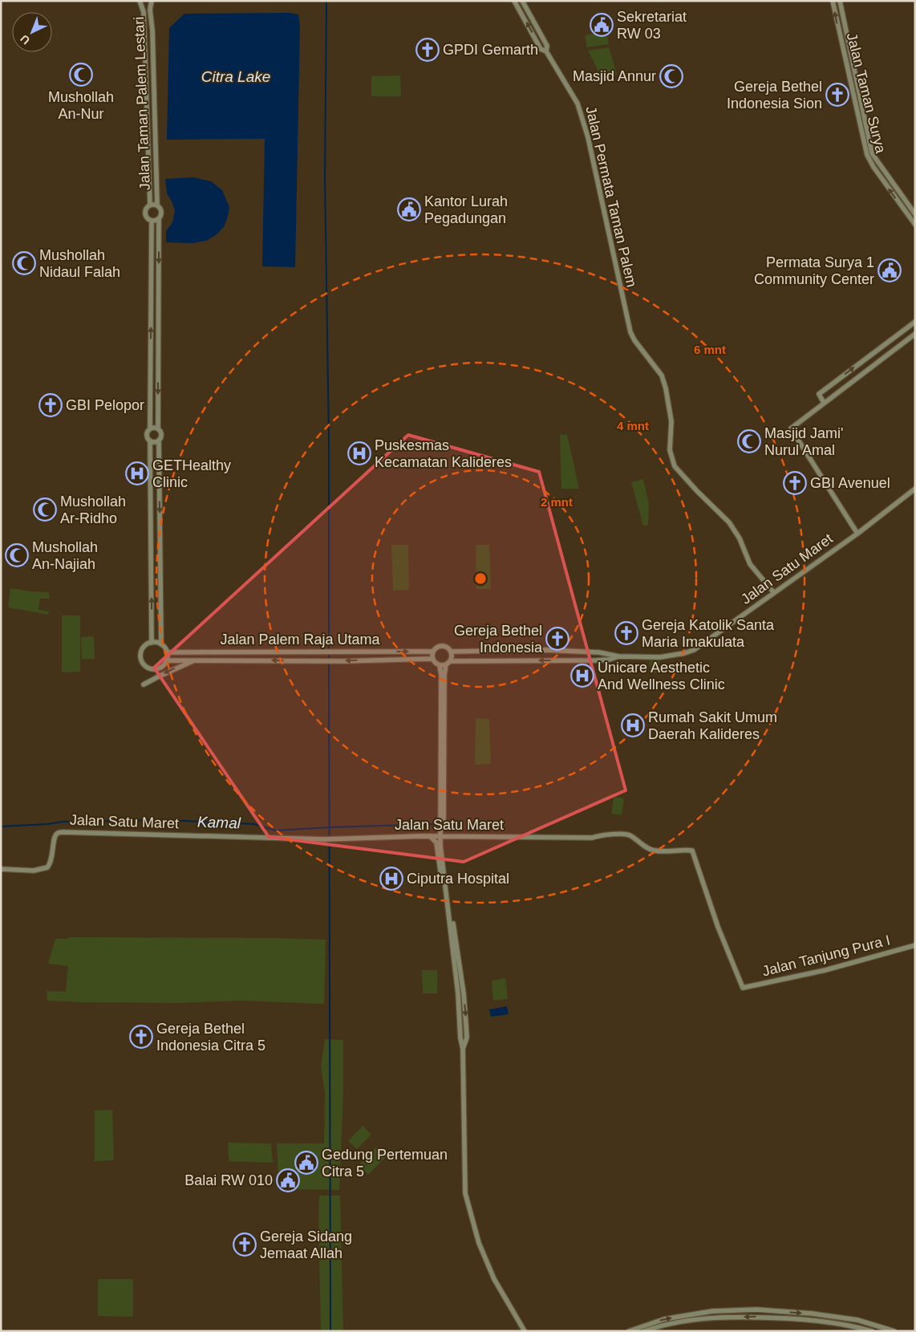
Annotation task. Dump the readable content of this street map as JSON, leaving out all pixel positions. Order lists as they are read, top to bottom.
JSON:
{
  "streets": {
    "street": [
      "Jalan Taman Surya",
      "Jalan Taman Palem Lestari",
      "Jalan Permata Taman Palem",
      "Jalan Satu Maret",
      "Jalan Palem Raja Utama",
      "Jalan Tanjung Pura I"
    ]
  },
  "crossings": [
    ["Jalan Permata Taman Palem", "Jalan Satu Maret"],
    ["Jalan Satu Maret", "Jalan Palem Raja Utama"],
    ["Jalan Satu Maret", "Jalan Tanjung Pura I"]
  ],
  "water": ["Citra Lake", "Kamal"],
  "places": {
    "public building": [
      "Sekretariat RW 03",
      "Kantor Lurah Pegadungan",
      "Permata Surya 1 Community Center",
      "Gedung Pertemuan Citra 5",
      "Balai RW 010"
    ],
    "church": [
      "GPDI Gemarth",
      "Gereja Bethel Indonesia Sion",
      "GBI Pelopor",
      "GBI Avenuel",
      "Gereja Katolik Santa Maria Imakulata",
      "Gereja Bethel Indonesia",
      "Gereja Bethel Indonesia Citra 5",
      "Gereja Sidang Jemaat Allah"
    ],
    "mosque": [
      "Mushollah An-Nur",
      "Masjid Annur",
      "Mushollah Nidaul Falah",
      "Masjid Jami' Nurul Amal",
      "Mushollah Ar-Ridho",
      "Mushollah An-Najiah"
    ],
    "hospital": [
      "Puskesmas Kecamatan Kalideres",
      "GETHealthy Clinic",
      "Unicare Aesthetic And Wellness Clinic",
      "Rumah Sakit Umum Daerah Kalideres",
      "Ciputra Hospital"
    ]
  },
  "north": "bottom left",
  "rings": ["6 mnt", "4 mnt", "2 mnt"]
}
